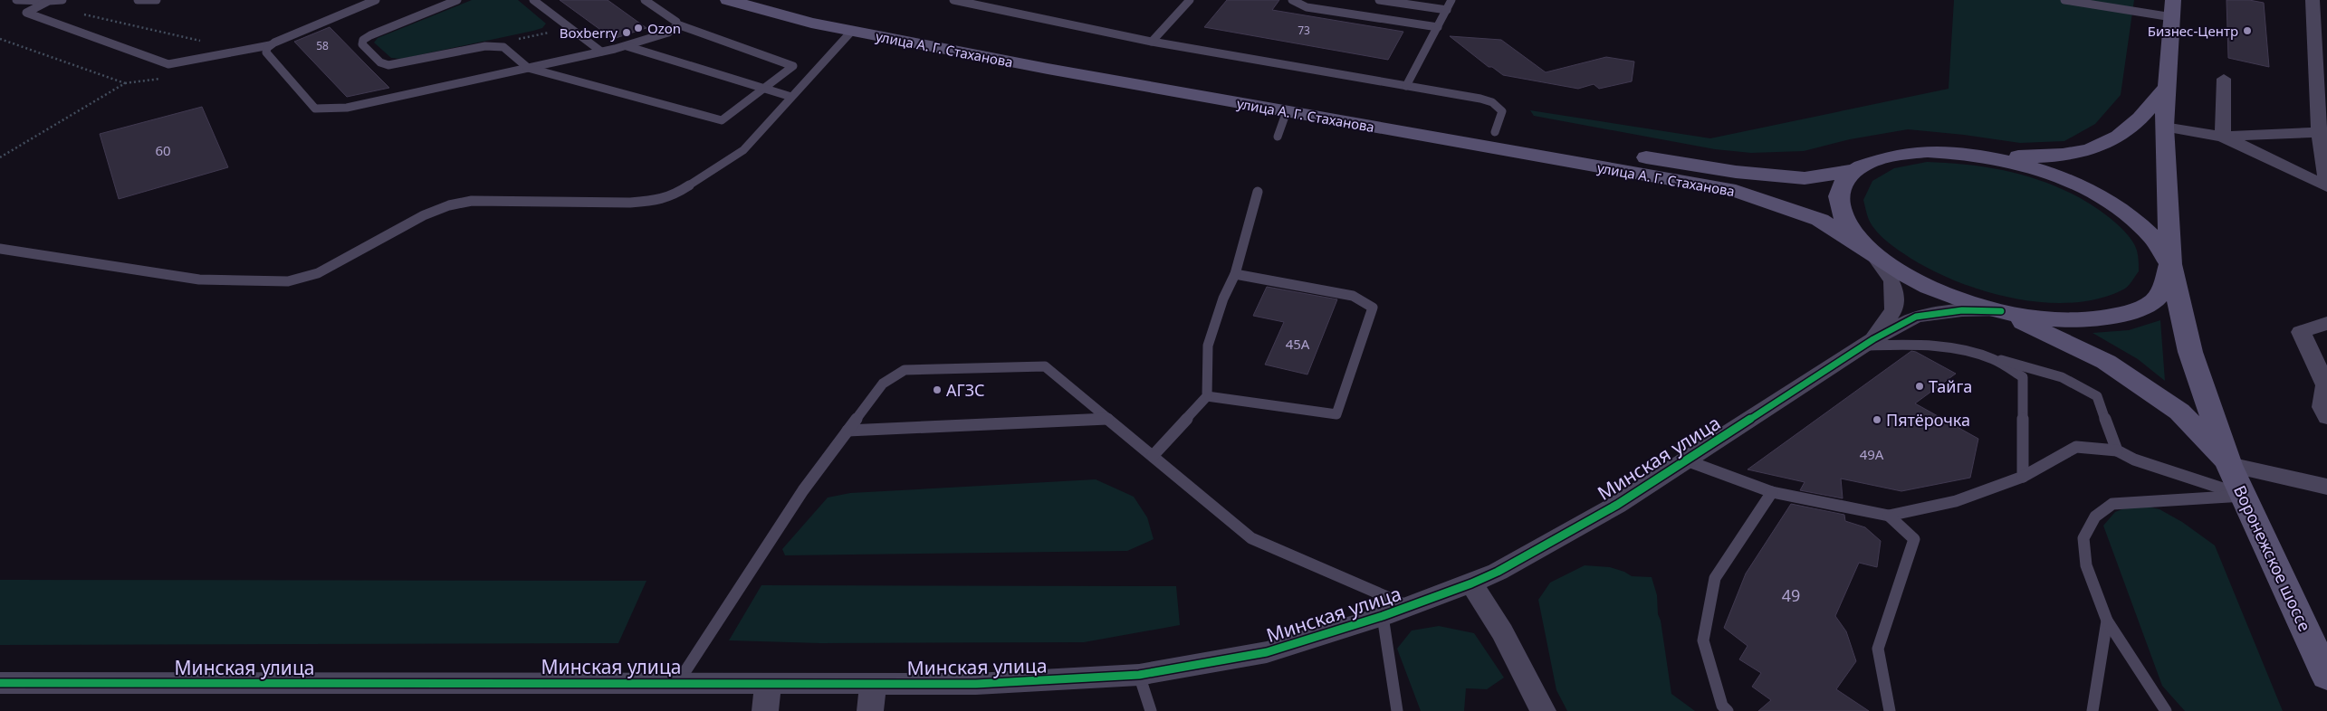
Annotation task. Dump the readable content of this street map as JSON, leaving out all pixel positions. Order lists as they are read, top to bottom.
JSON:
{
  "streets": {
    "main road": ["улица А. Г. Стаханова", "Воронежское шоссе"],
    "street": ["Минская улица"]
  },
  "crossings": [
    ["улица А. Г. Стаханова", "Воронежское шоссе"],
    ["Минская улица", "Воронежское шоссе"]
  ],
  "places": [
    "Ozon",
    "Бизнес-Центр",
    "Boxberry",
    "Тайга",
    "АГЗС",
    "Пятёрочка"
  ],
  "house_numbers": [
    "73",
    "58",
    "60",
    "45А",
    "49А",
    "49"
  ]
}
